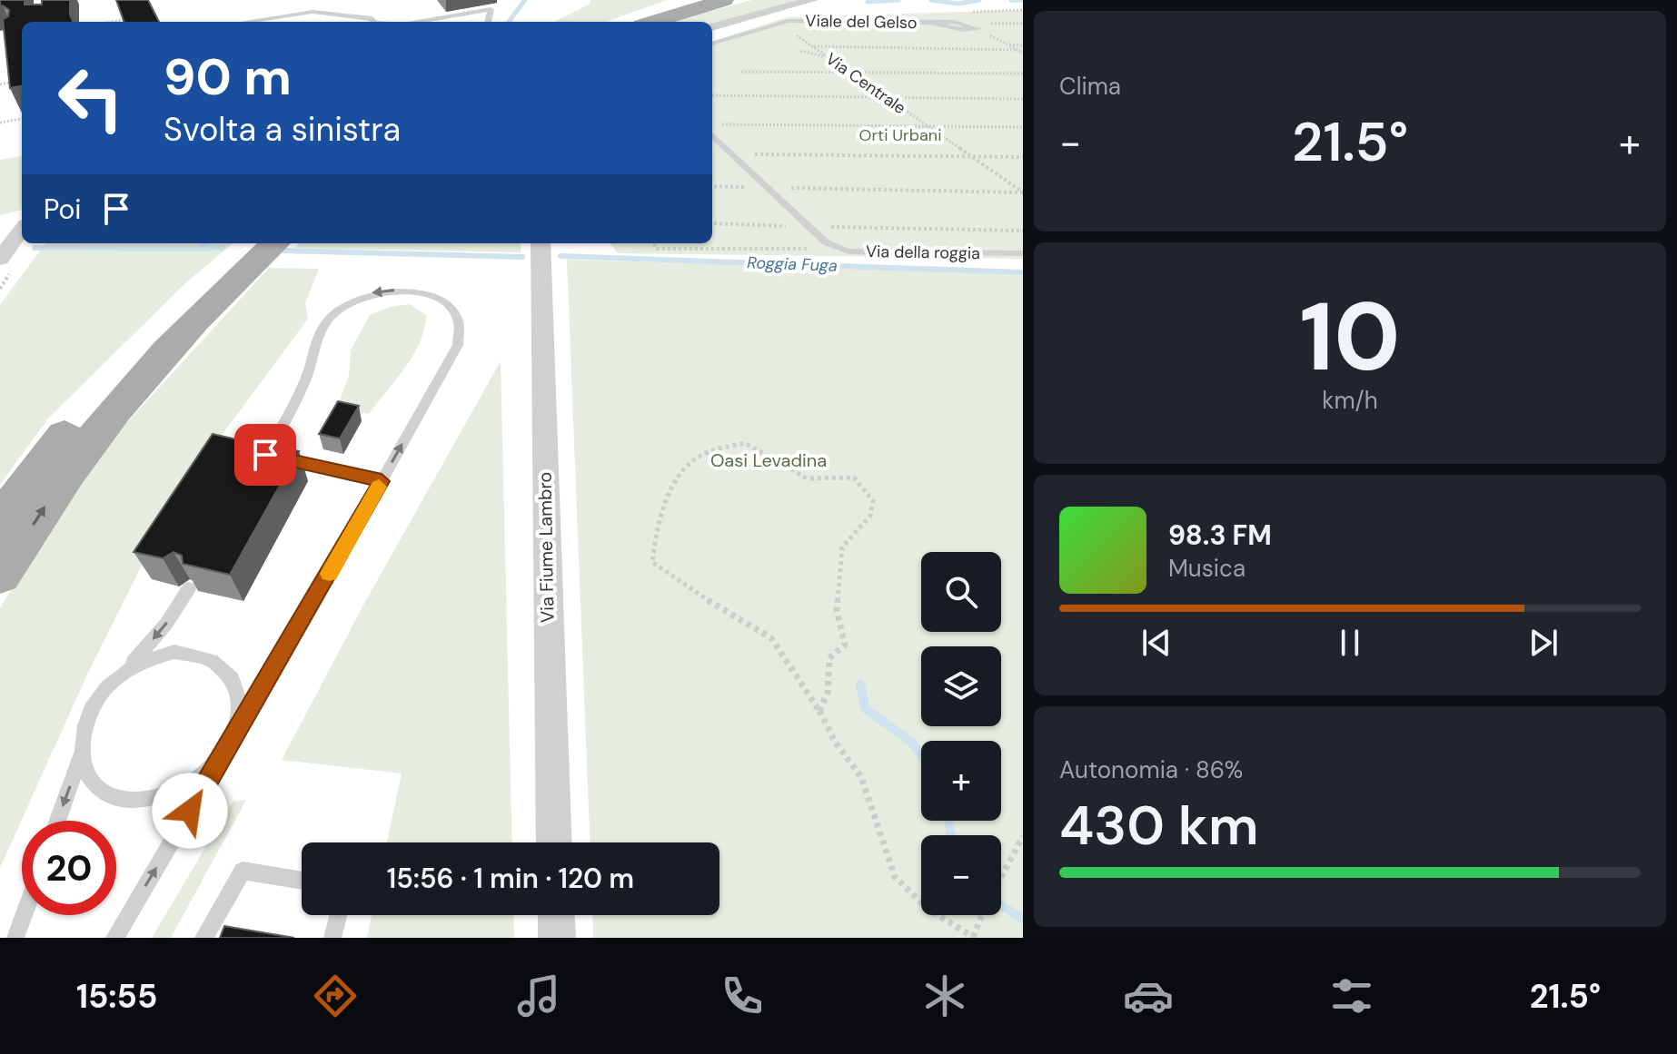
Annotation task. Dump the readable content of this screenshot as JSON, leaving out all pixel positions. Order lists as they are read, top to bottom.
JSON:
{
  "streets": {
    "street": ["Via Fiume Lambro"],
    "lane": ["Viale del Gelso", "Via della roggia"],
    "path": ["Via Centrale"]
  },
  "crossings": [
    ["Viale del Gelso", "Via Centrale"]
  ],
  "water": ["Roggia Fuga"],
  "parks": ["Orti Urbani", "Oasi Levadina"],
  "page": {
    "tile": [
      "Clima",
      ["10", "km/h"],
      ["Autonomia · 86%", "430 km"]
    ],
    "turn": ["90 m", "Svolta a sinistra"],
    "heat": ["−", "21.5°", "+"],
    "then": "Poi",
    "song": ["98.3 FM", "Musica"],
    "map_buttons": ["+", "−"],
    "limit": "20",
    "trip": "15:56 · 1 min · 120 m",
    "tabs": ["15:55", "21.5°"]
  }
}
